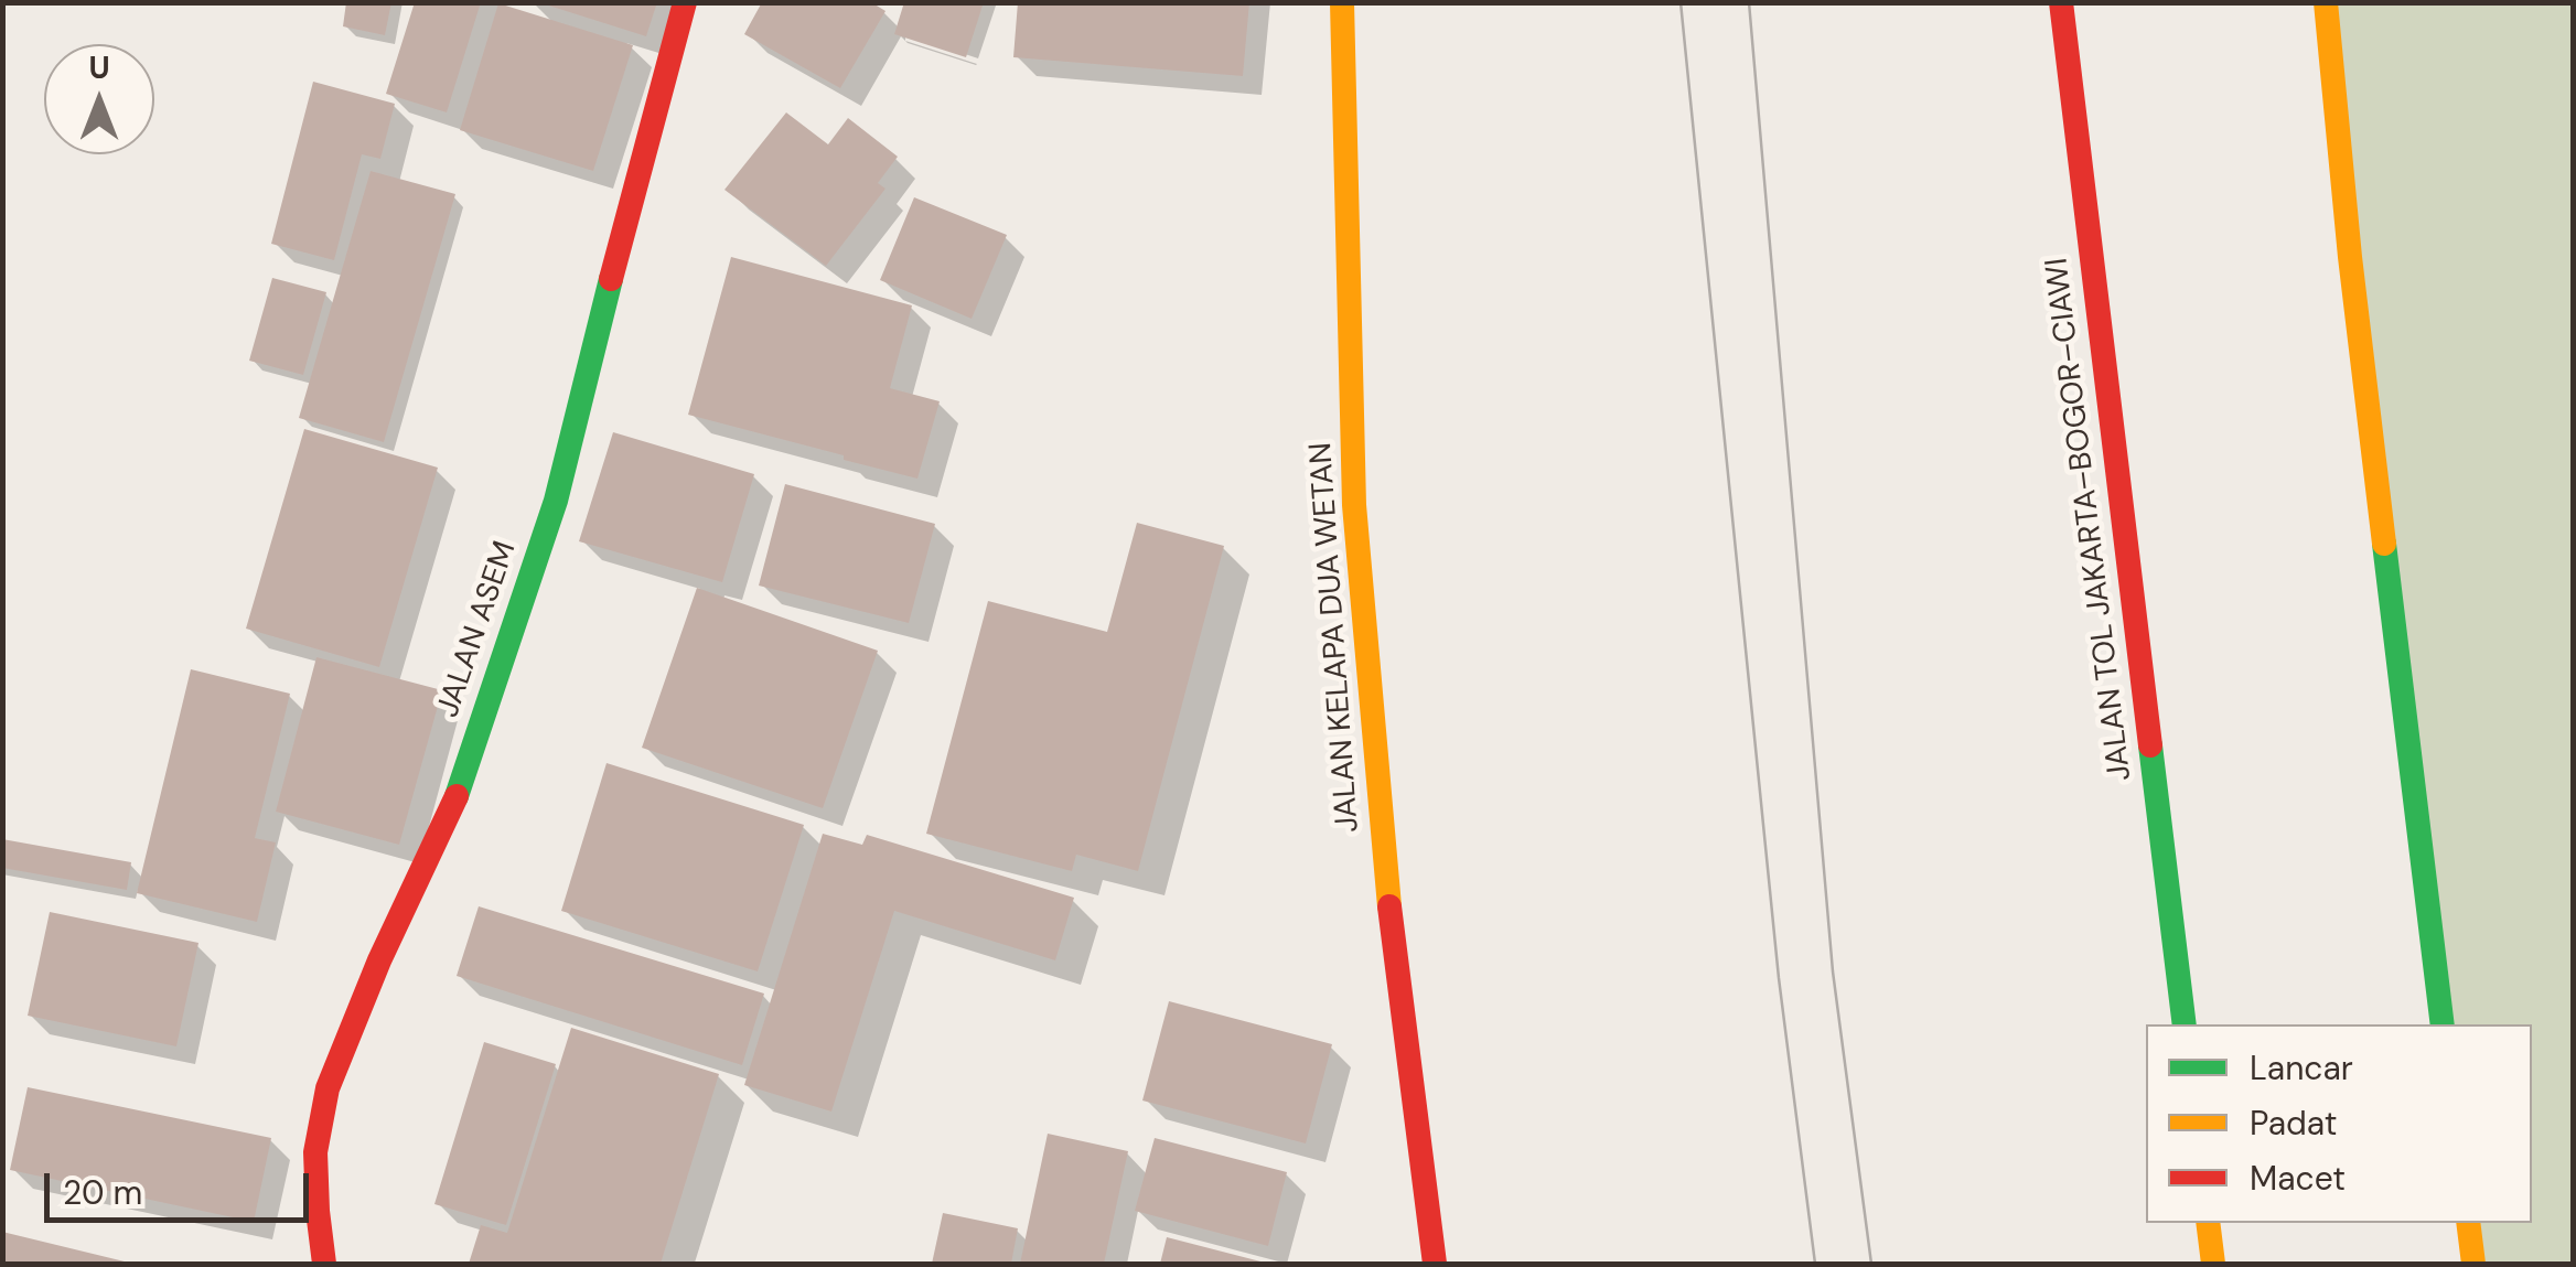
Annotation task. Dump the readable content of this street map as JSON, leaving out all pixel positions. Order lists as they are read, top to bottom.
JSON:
{
  "streets": {
    "main road": ["JALAN TOL JAKARTA–BOGOR–CIAWI", "JALAN ASEM", "JALAN KELAPA DUA WETAN"]
  },
  "legend": ["Lancar", "Padat", "Macet"],
  "scale_bar": "20 m",
  "north": "top"
}
